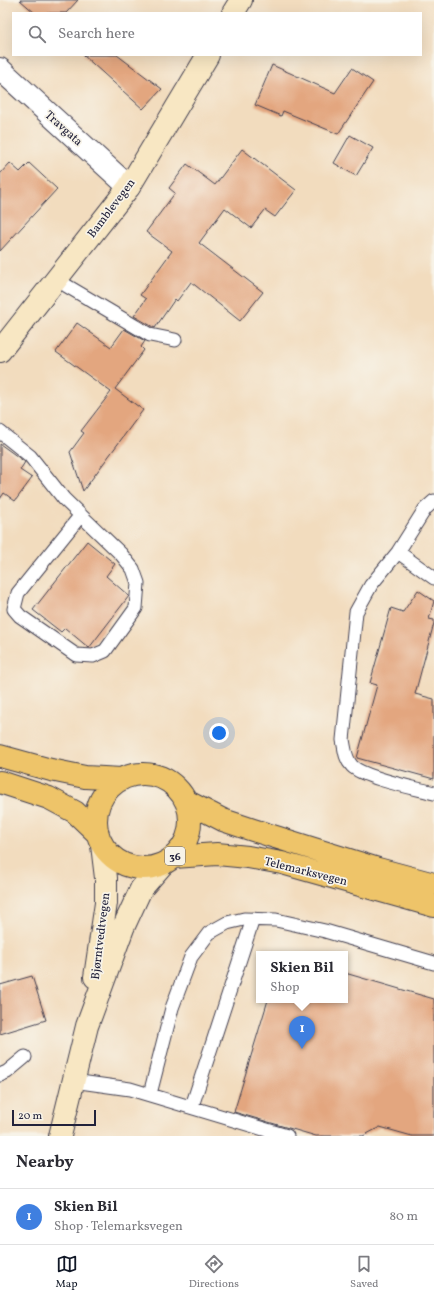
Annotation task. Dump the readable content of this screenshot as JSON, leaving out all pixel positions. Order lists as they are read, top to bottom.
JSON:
{
  "streets": {
    "highway": ["36", "Telemarksvegen"],
    "main road": ["Bamblevegen", "Bjørntvedtvegen"],
    "street": ["Travgata"]
  },
  "crossings": [
    ["Travgata", "Bamblevegen"],
    ["Telemarksvegen", "Bjørntvedtvegen"]
  ],
  "scale_bar": "20 m",
  "page": {
    "search": "Search here",
    "popup": ["Skien Bil", "Shop"],
    "pins": "1",
    "scale": "20 m",
    "heading": "Nearby",
    "list": [
      {
        "mark": "1",
        "name": "Skien Bil",
        "note": "Shop · Telemarksvegen",
        "value": "80 m"
      }
    ],
    "nav": ["Map", "Directions", "Saved"]
  }
}
